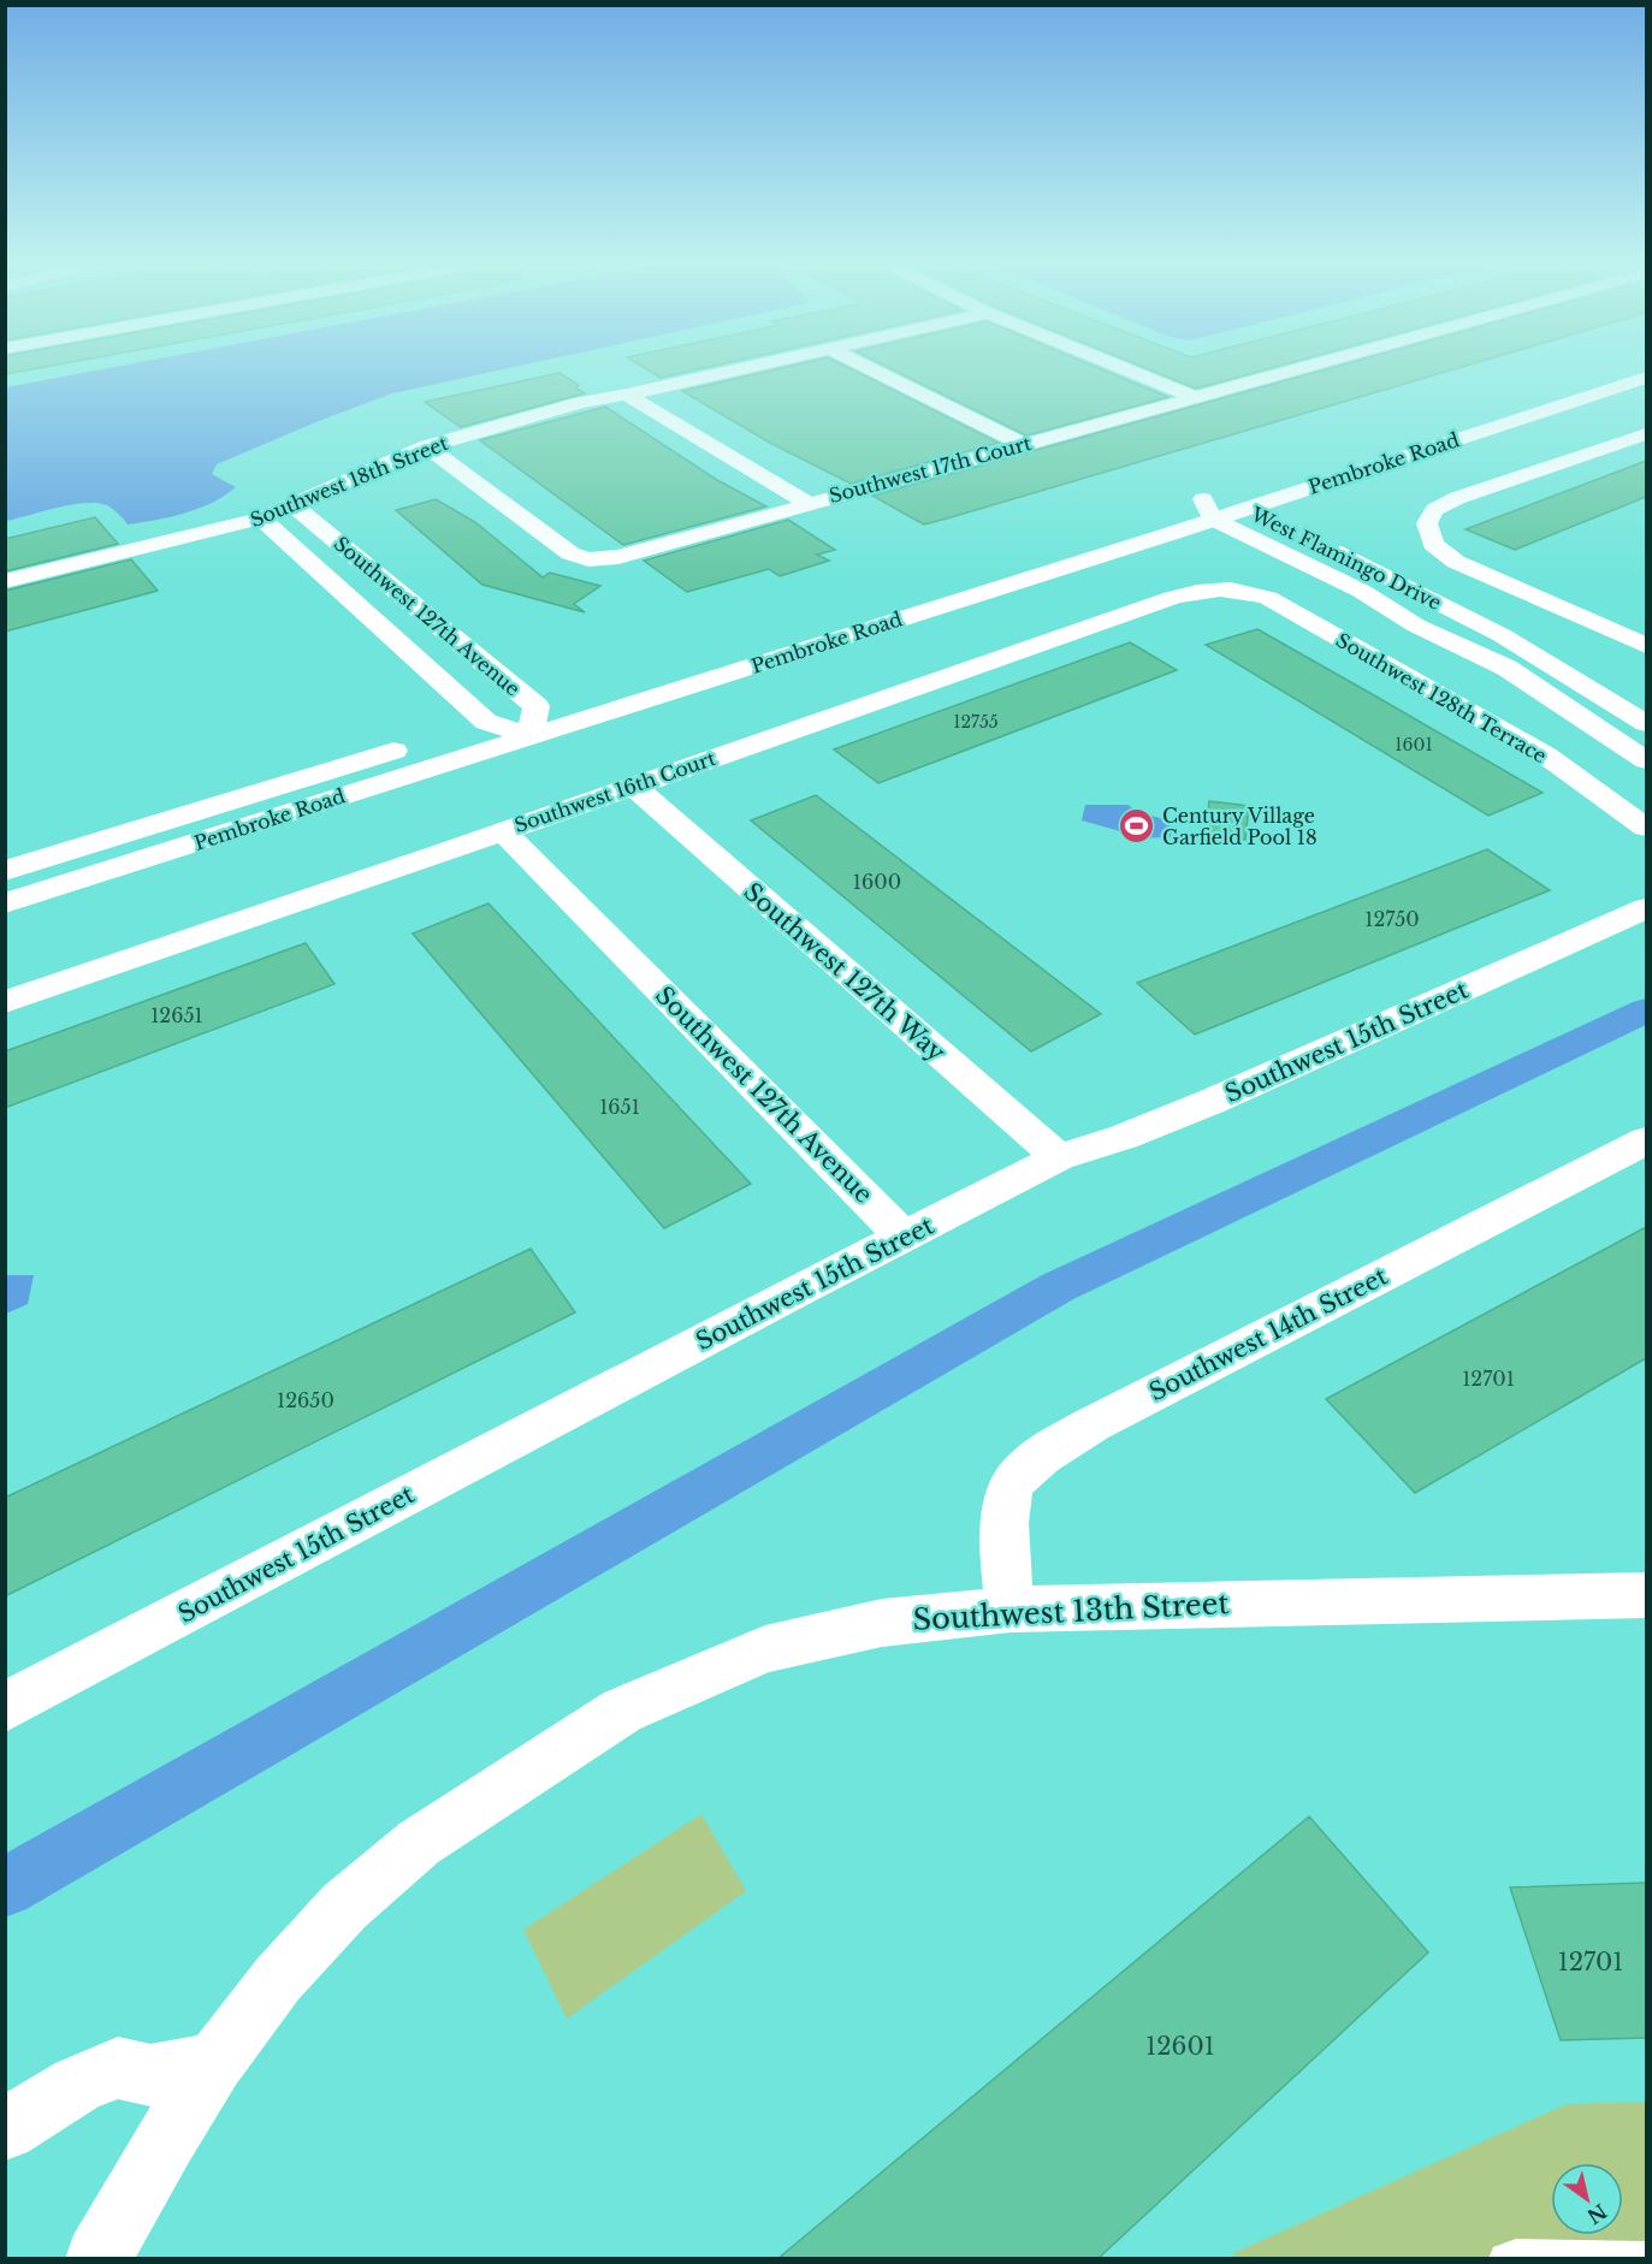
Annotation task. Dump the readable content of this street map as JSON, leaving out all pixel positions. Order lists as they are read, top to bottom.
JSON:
{
  "streets": {
    "main road": ["Pembroke Road"],
    "street": [
      "Southwest 17th Court",
      "Southwest 18th Street",
      "West Flamingo Drive",
      "Southwest 127th Avenue",
      "Southwest 128th Terrace",
      "Southwest 16th Court",
      "Southwest 127th Way",
      "Southwest 15th Street",
      "Southwest 14th Street",
      "Southwest 13th Street"
    ]
  },
  "crossings": [
    ["Pembroke Road", "West Flamingo Drive"],
    ["Pembroke Road", "Southwest 127th Avenue"],
    ["Southwest 17th Court", "Southwest 18th Street"],
    ["Southwest 18th Street", "Southwest 127th Avenue"],
    ["Southwest 127th Avenue", "Southwest 16th Court"],
    ["Southwest 127th Avenue", "Southwest 15th Street"],
    ["Southwest 128th Terrace", "Southwest 16th Court"],
    ["Southwest 16th Court", "Southwest 127th Way"],
    ["Southwest 127th Way", "Southwest 15th Street"],
    ["Southwest 14th Street", "Southwest 13th Street"]
  ],
  "places": {
    "sports": ["Century Village Garfield Pool 18"]
  },
  "house_numbers": [
    "12755",
    "1601",
    "1600",
    "12750",
    "12651",
    "1651",
    "12701",
    "12650",
    "12701",
    "12601"
  ],
  "north": "bottom right"
}
